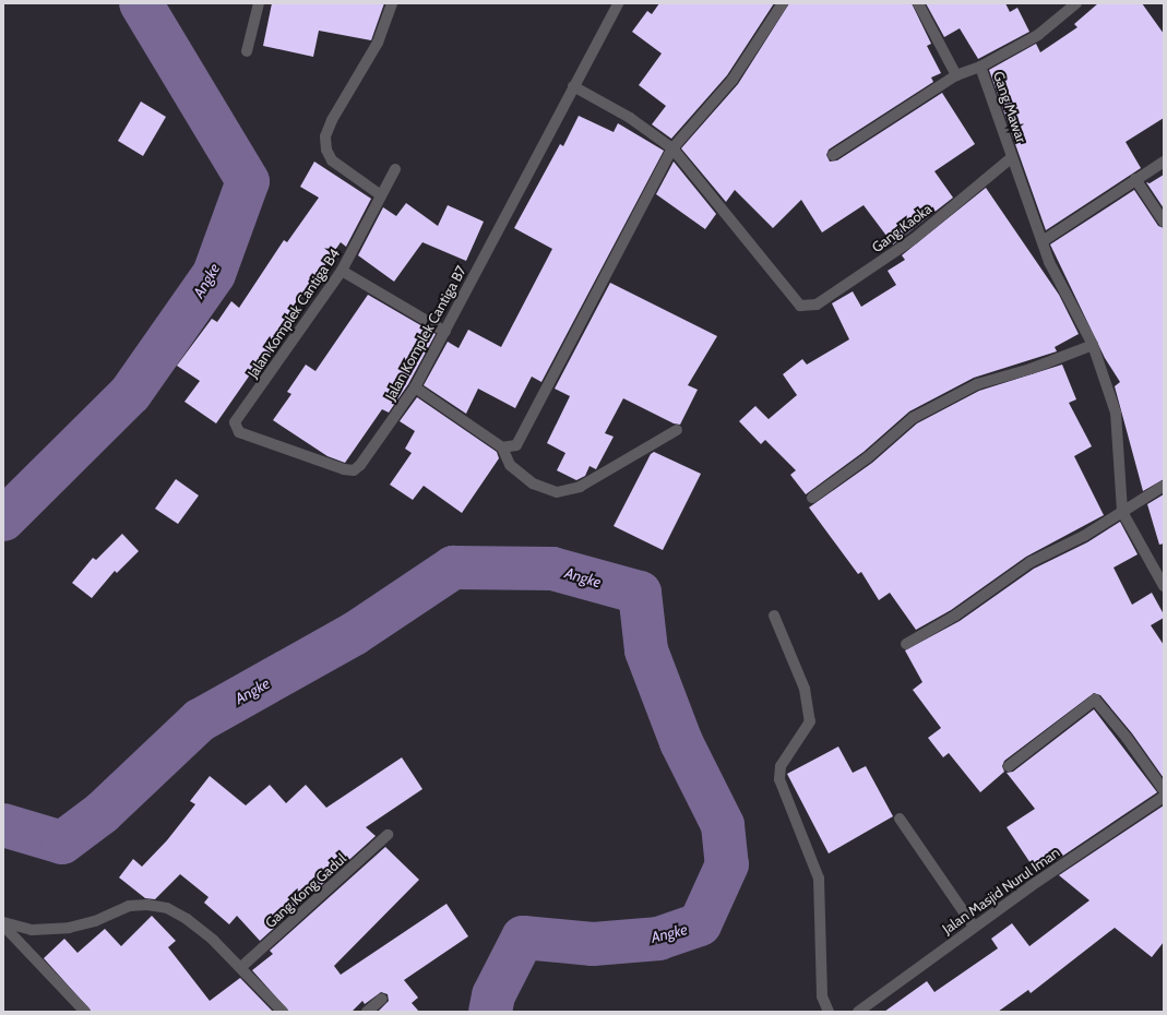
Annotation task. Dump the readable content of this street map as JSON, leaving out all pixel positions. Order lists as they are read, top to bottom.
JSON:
{
  "streets": {
    "street": [
      "Gang Mawar",
      "Gang Kaoka",
      "Jalan Komplek Cantiga B4",
      "Jalan Komplek Cantiga B7",
      "Gang Kong Gadul",
      "Jalan Masjid Nurul Iman"
    ]
  },
  "crossings": [
    ["Gang Mawar", "Gang Kaoka"],
    ["Jalan Komplek Cantiga B4", "Jalan Komplek Cantiga B7"]
  ],
  "water": ["Angke"]
}
